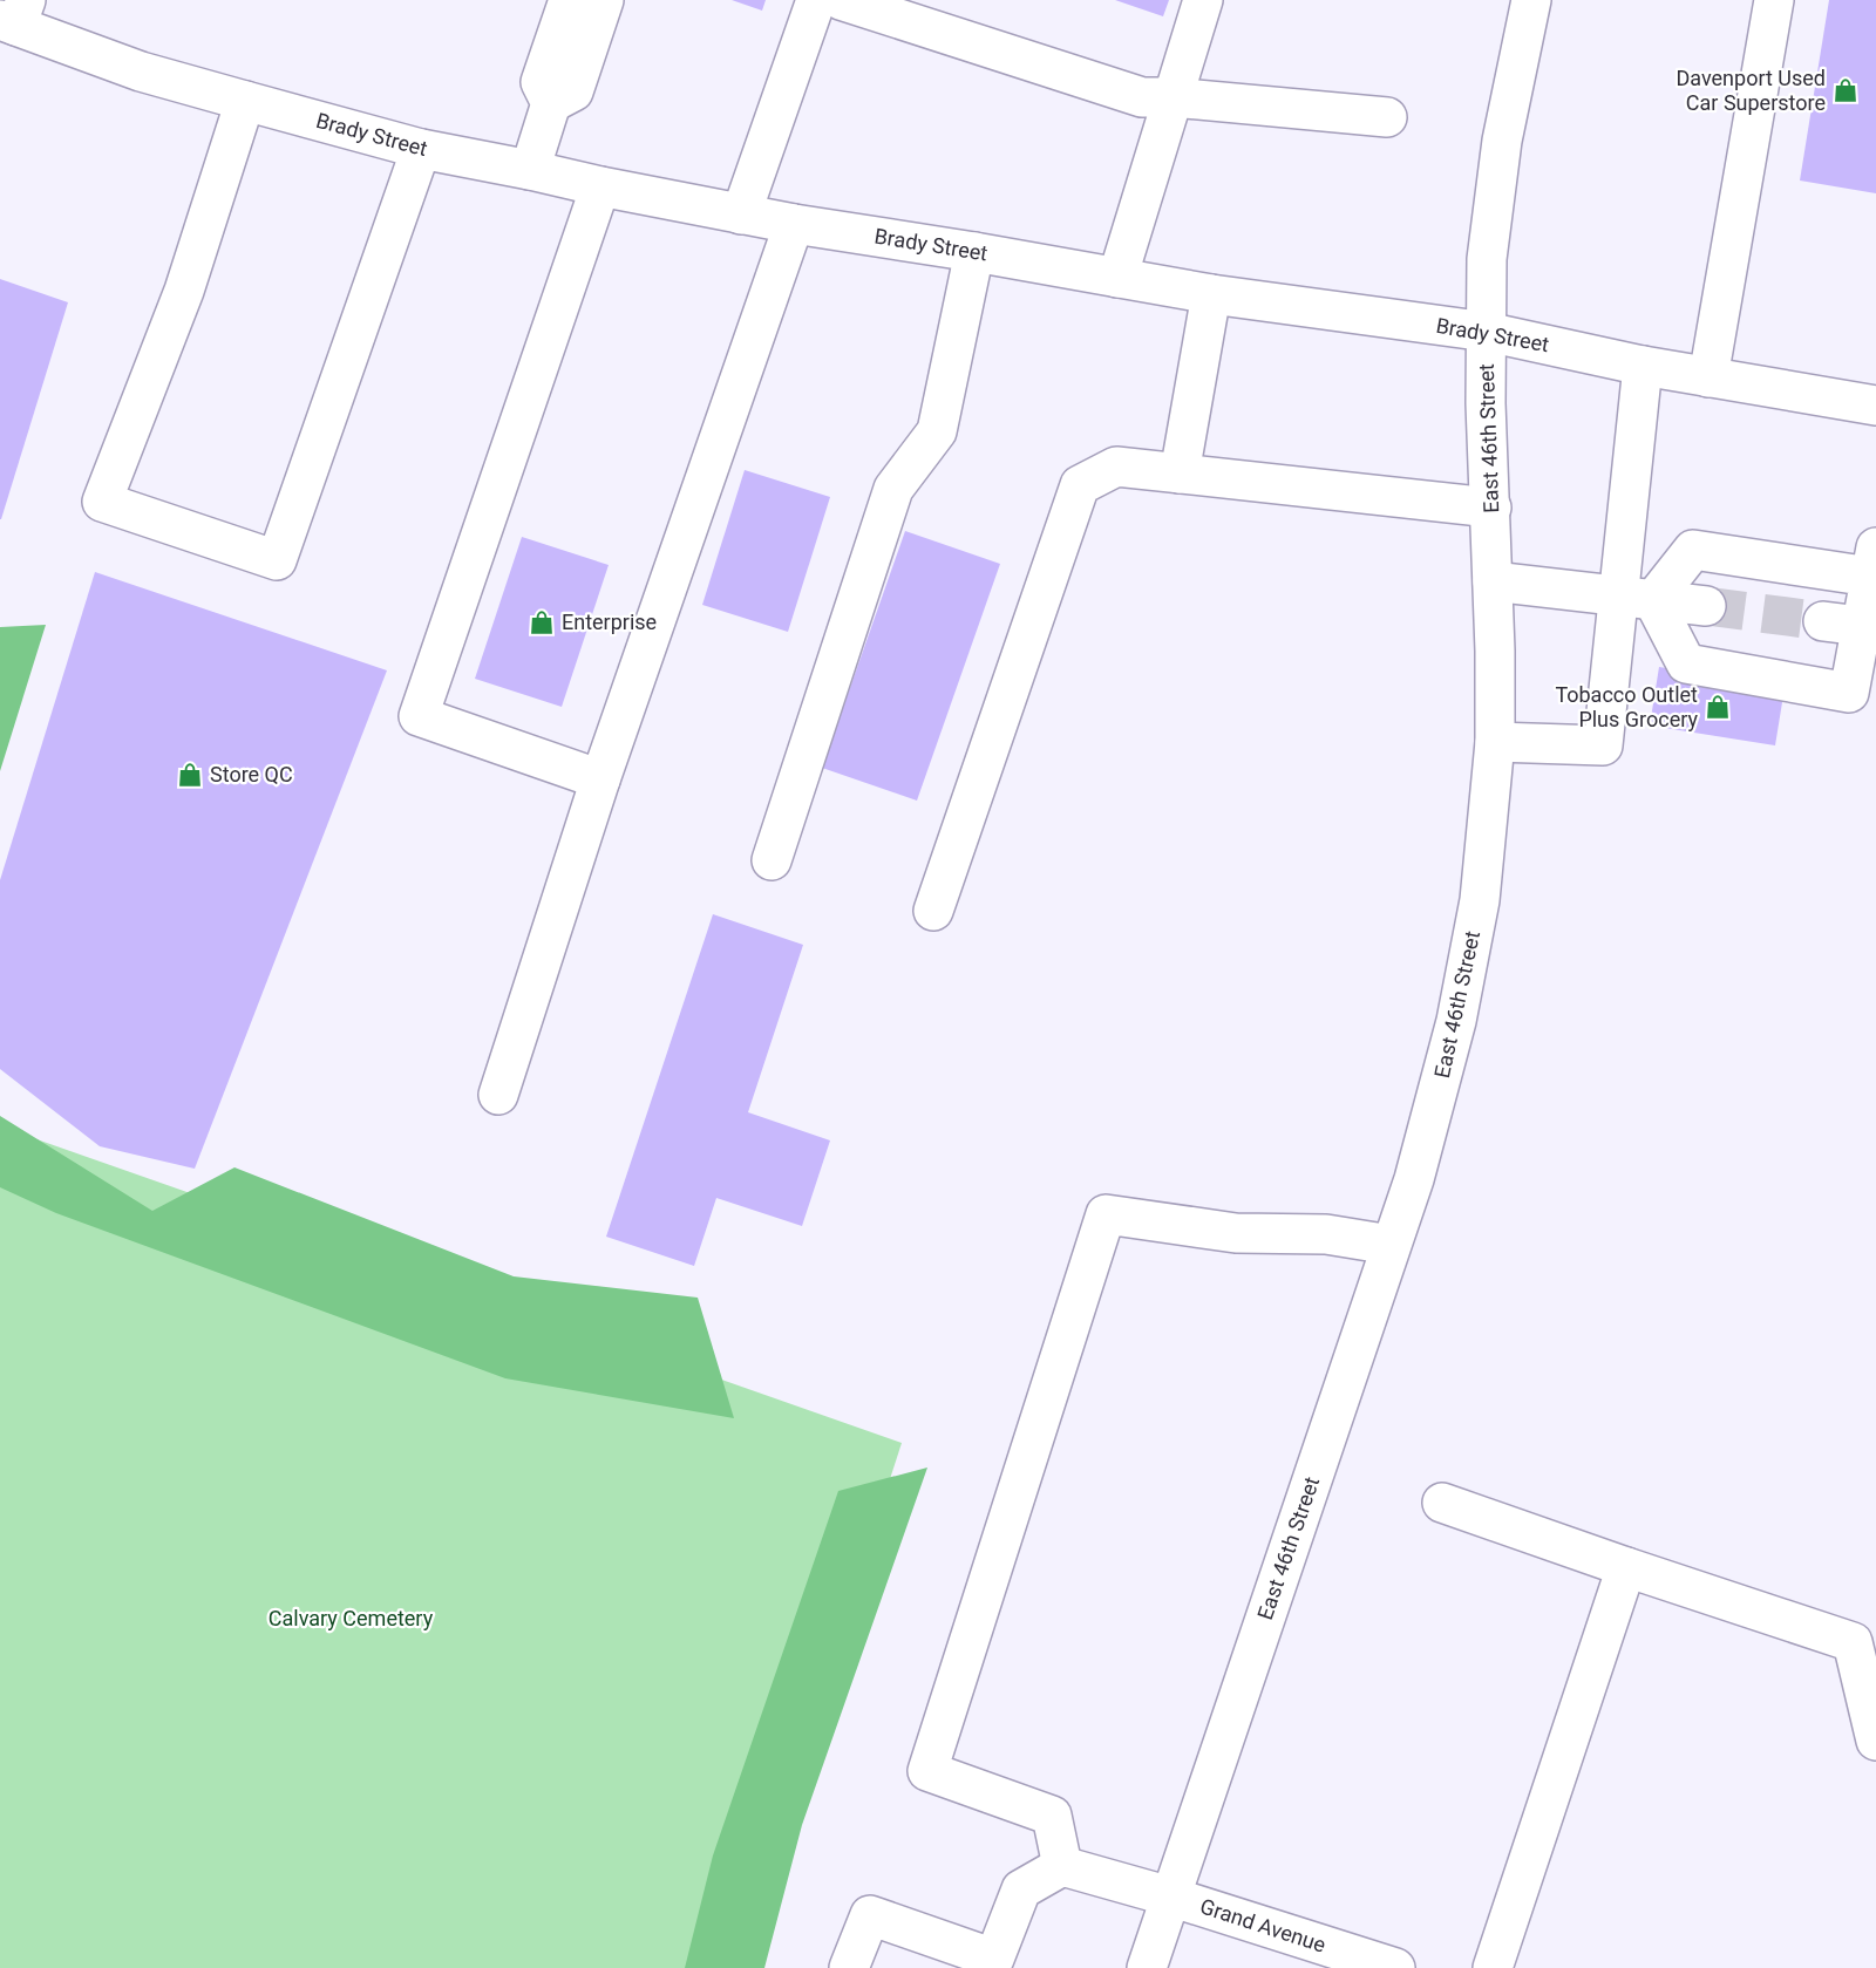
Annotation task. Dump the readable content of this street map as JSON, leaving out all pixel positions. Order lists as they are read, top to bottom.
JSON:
{
  "streets": {
    "main road": ["Brady Street", "East 46th Street", "Grand Avenue"]
  },
  "crossings": [
    ["Brady Street", "East 46th Street"],
    ["East 46th Street", "Grand Avenue"]
  ],
  "parks": ["Calvary Cemetery"],
  "places": {
    "shop": [
      "Davenport Used Car Superstore",
      "Enterprise",
      "Tobacco Outlet Plus Grocery",
      "Store QC"
    ]
  }
}
